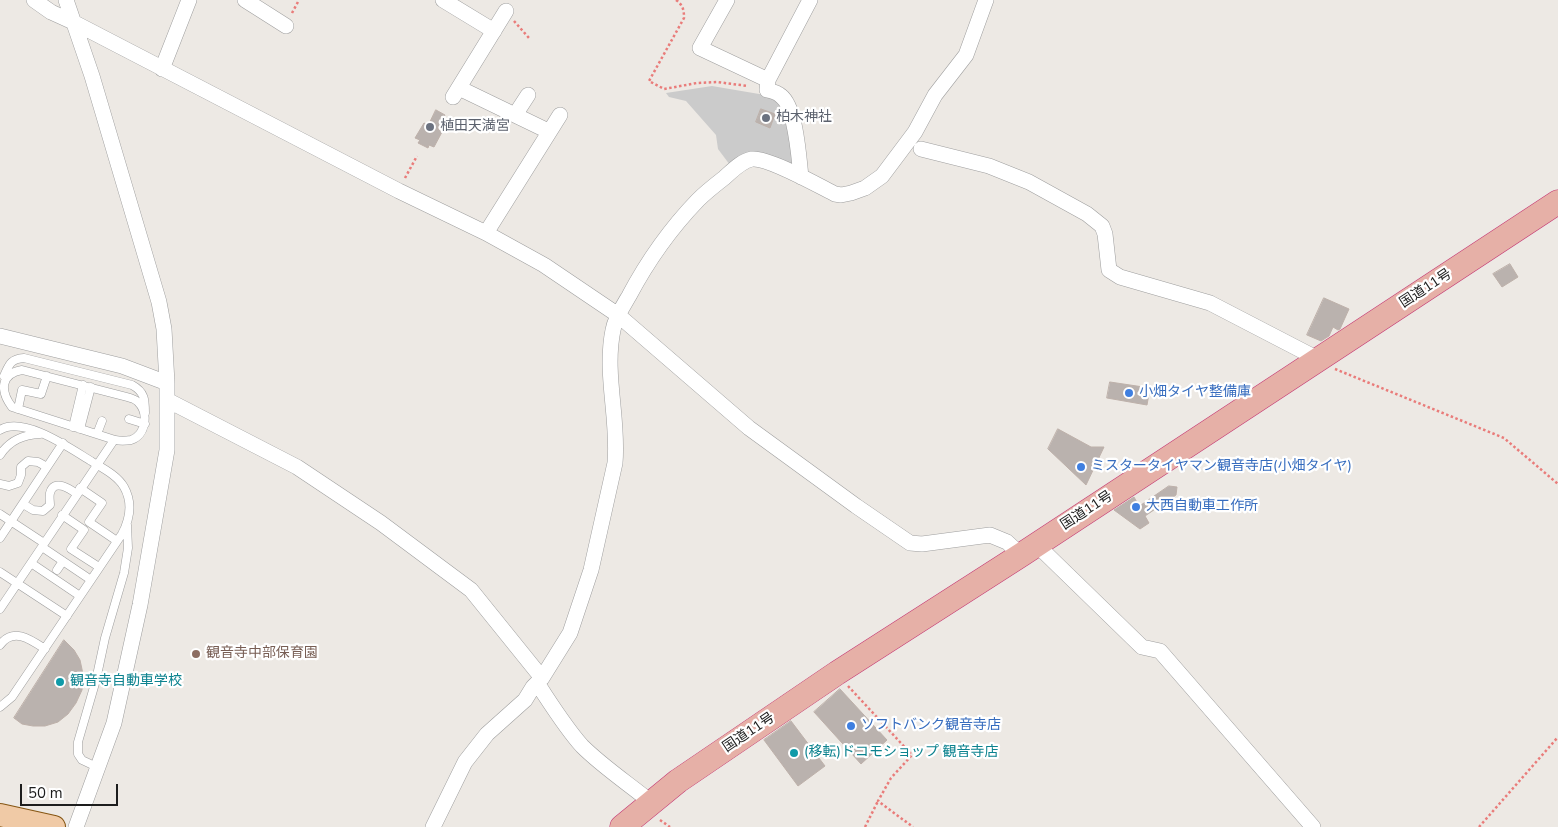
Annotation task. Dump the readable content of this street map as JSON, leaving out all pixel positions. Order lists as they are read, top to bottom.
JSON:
{
  "streets": {
    "highway": ["国道11号"]
  },
  "places": [
    "柏木神社",
    "植田天満宮",
    "小畑タイヤ整備庫",
    "ミスタータイヤマン観音寺店(小畑タイヤ)",
    "大西自動車工作所",
    "観音寺中部保育園",
    "観音寺自動車学校",
    "ソフトバンク観音寺店",
    "(移転)ドコモショップ 観音寺店"
  ],
  "scale_bar": "50 m"
}
